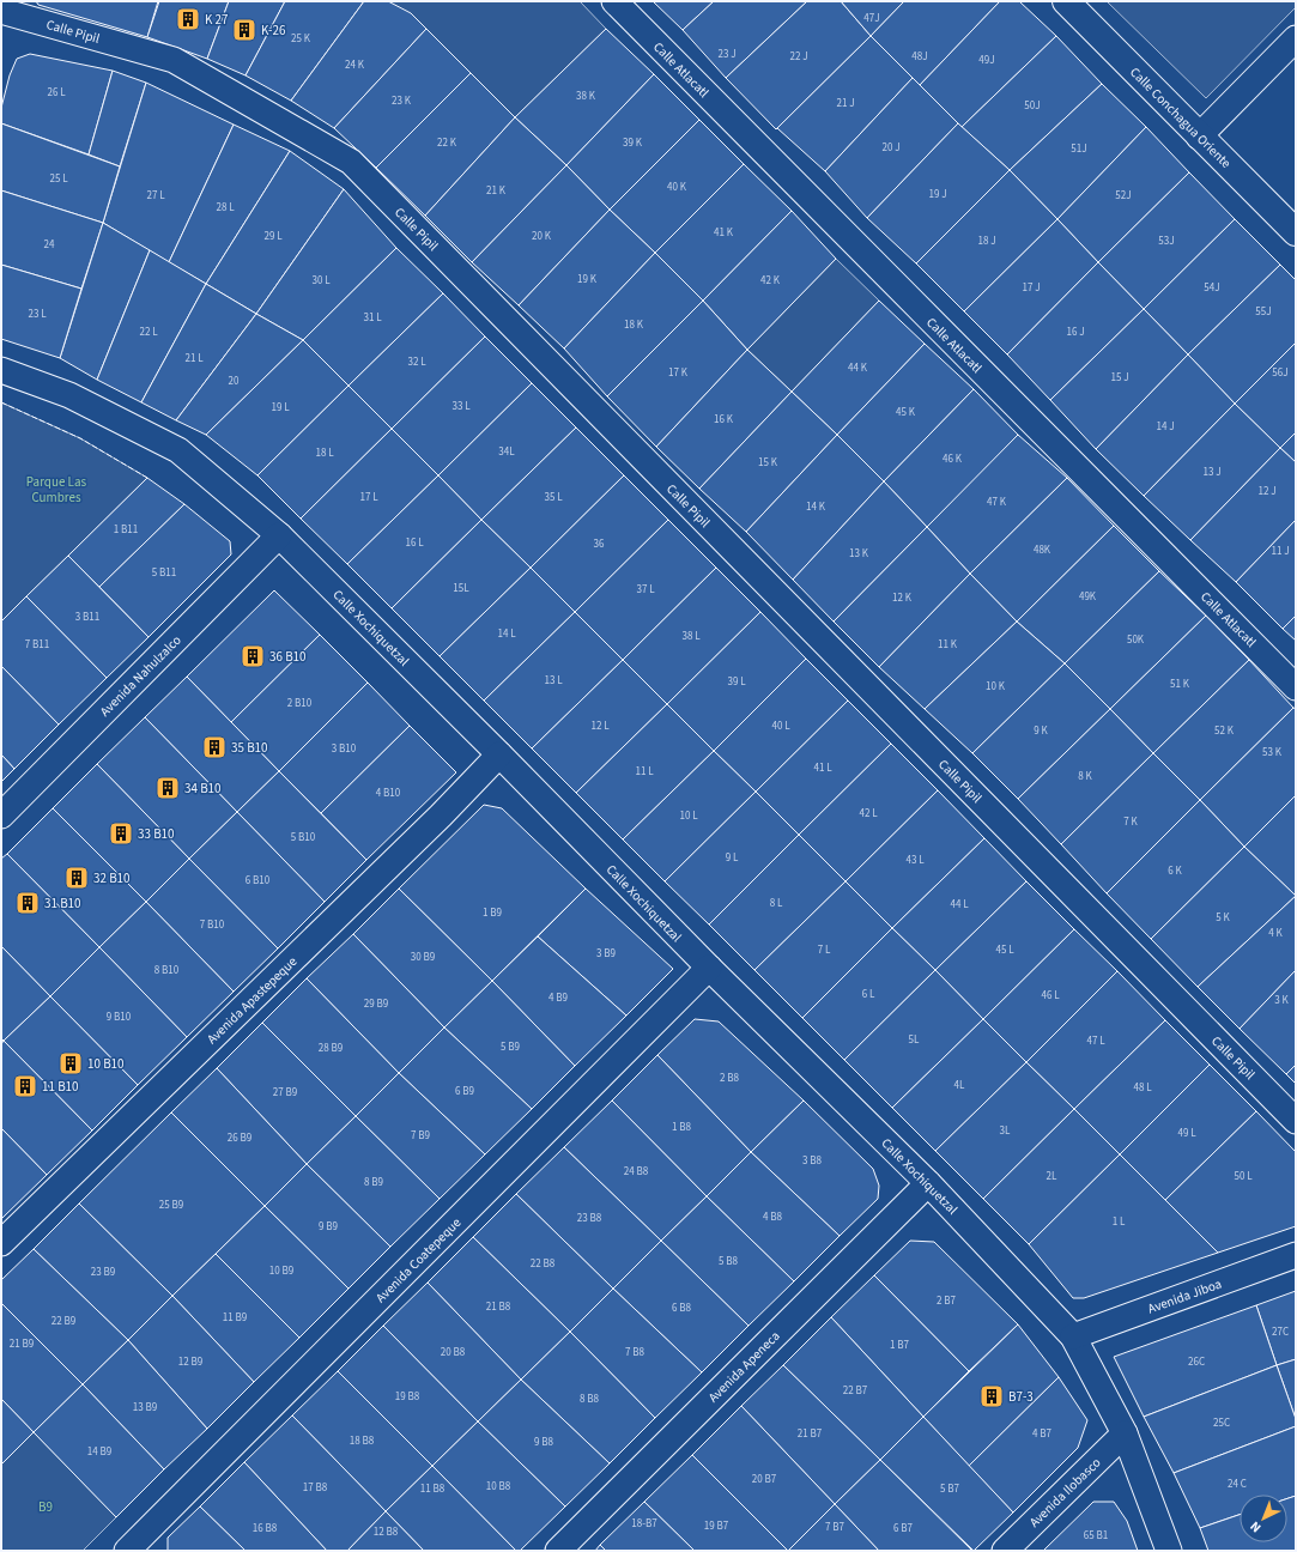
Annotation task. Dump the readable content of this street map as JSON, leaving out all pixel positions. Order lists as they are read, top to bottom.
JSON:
{
  "streets": {
    "main road": ["Calle Conchagua Oriente"],
    "street": [
      "Calle Pipil",
      "Calle Atlacatl",
      "Calle Xochiquetzal",
      "Avenida Nahulzalco",
      "Avenida Apastepeque",
      "Avenida Coatepeque",
      "Avenida Jiboa",
      "Avenida Apeneca",
      "Avenida Ilobasco"
    ]
  },
  "crossings": [
    ["Calle Xochiquetzal", "Avenida Nahulzalco"],
    ["Calle Xochiquetzal", "Avenida Apastepeque"],
    ["Calle Xochiquetzal", "Avenida Coatepeque"],
    ["Calle Xochiquetzal", "Avenida Jiboa"],
    ["Calle Xochiquetzal", "Avenida Apeneca"],
    ["Calle Xochiquetzal", "Avenida Ilobasco"]
  ],
  "parks": ["Parque Las Cumbres", "B9"],
  "places": {
    "building": [
      "K 27",
      "K-26",
      "36 B10",
      "35 B10",
      "34 B10",
      "33 B10",
      "32 B10",
      "31 B10",
      "10 B10",
      "11 B10",
      "B7-3"
    ]
  },
  "house_numbers": [
    "47J",
    "25 K",
    "23 J",
    "22 J",
    "48J",
    "49J",
    "24 K",
    "26 L",
    "38 K",
    "23 K",
    "21 J",
    "50J",
    "22 K",
    "39 K",
    "20 J",
    "51J",
    "25 L",
    "40 K",
    "21 K",
    "19 J",
    "27 L",
    "52J",
    "28 L",
    "41 K",
    "29 L",
    "20 K",
    "18 J",
    "53J",
    "24",
    "19 K",
    "30 L",
    "42 K",
    "17 J",
    "54J",
    "55J",
    "23 L",
    "31 L",
    "18 K",
    "22 L",
    "16 J",
    "21 L",
    "32 L",
    "44 K",
    "17 K",
    "56J",
    "15 J",
    "20",
    "33 L",
    "19 L",
    "45 K",
    "16 K",
    "14 J",
    "34L",
    "18 L",
    "46 K",
    "15 K",
    "13 J",
    "12 J",
    "17 L",
    "35 L",
    "47 K",
    "14 K",
    "1 B11",
    "16 L",
    "36",
    "48K",
    "11 J",
    "13 K",
    "5 B11",
    "15L",
    "37 L",
    "49K",
    "12 K",
    "3 B11",
    "14 L",
    "38 L",
    "50K",
    "7 B11",
    "11 K",
    "13 L",
    "39 L",
    "51 K",
    "10 K",
    "2 B10",
    "12 L",
    "40 L",
    "9 K",
    "52 K",
    "3 B10",
    "53 K",
    "41 L",
    "11 L",
    "8 K",
    "4 B10",
    "42 L",
    "10 L",
    "7 K",
    "5 B10",
    "9 L",
    "43 L",
    "6 K",
    "6 B10",
    "8 L",
    "44 L",
    "1 B9",
    "5 K",
    "7 B10",
    "4 K",
    "7 L",
    "45 L",
    "3 B9",
    "30 B9",
    "8 B10",
    "6 L",
    "46 L",
    "4 B9",
    "3 K",
    "29 B9",
    "9 B10",
    "5L",
    "47 L",
    "5 B9",
    "28 B9",
    "2 B8",
    "4L",
    "48 L",
    "6 B9",
    "27 B9",
    "1 B8",
    "3L",
    "49 L",
    "7 B9",
    "26 B9",
    "3 B8",
    "24 B8",
    "2L",
    "50 L",
    "8 B9",
    "25 B9",
    "4 B8",
    "23 B8",
    "1 L",
    "9 B9",
    "5 B8",
    "22 B8",
    "10 B9",
    "23 B9",
    "2 B7",
    "21 B8",
    "6 B8",
    "11 B9",
    "22 B9",
    "27C",
    "21 B9",
    "1 B7",
    "20 B8",
    "7 B8",
    "12 B9",
    "26C",
    "22 B7",
    "19 B8",
    "8 B8",
    "13 B9",
    "25C",
    "21 B7",
    "4 B7",
    "18 B8",
    "9 B8",
    "14 B9",
    "20 B7",
    "24 C",
    "10 B8",
    "17 B8",
    "11 B8",
    "5 B7",
    "18-B7",
    "19 B7",
    "7 B7",
    "16 B8",
    "6 B7",
    "12 B8",
    "65 B1"
  ],
  "north": "bottom left"
}
